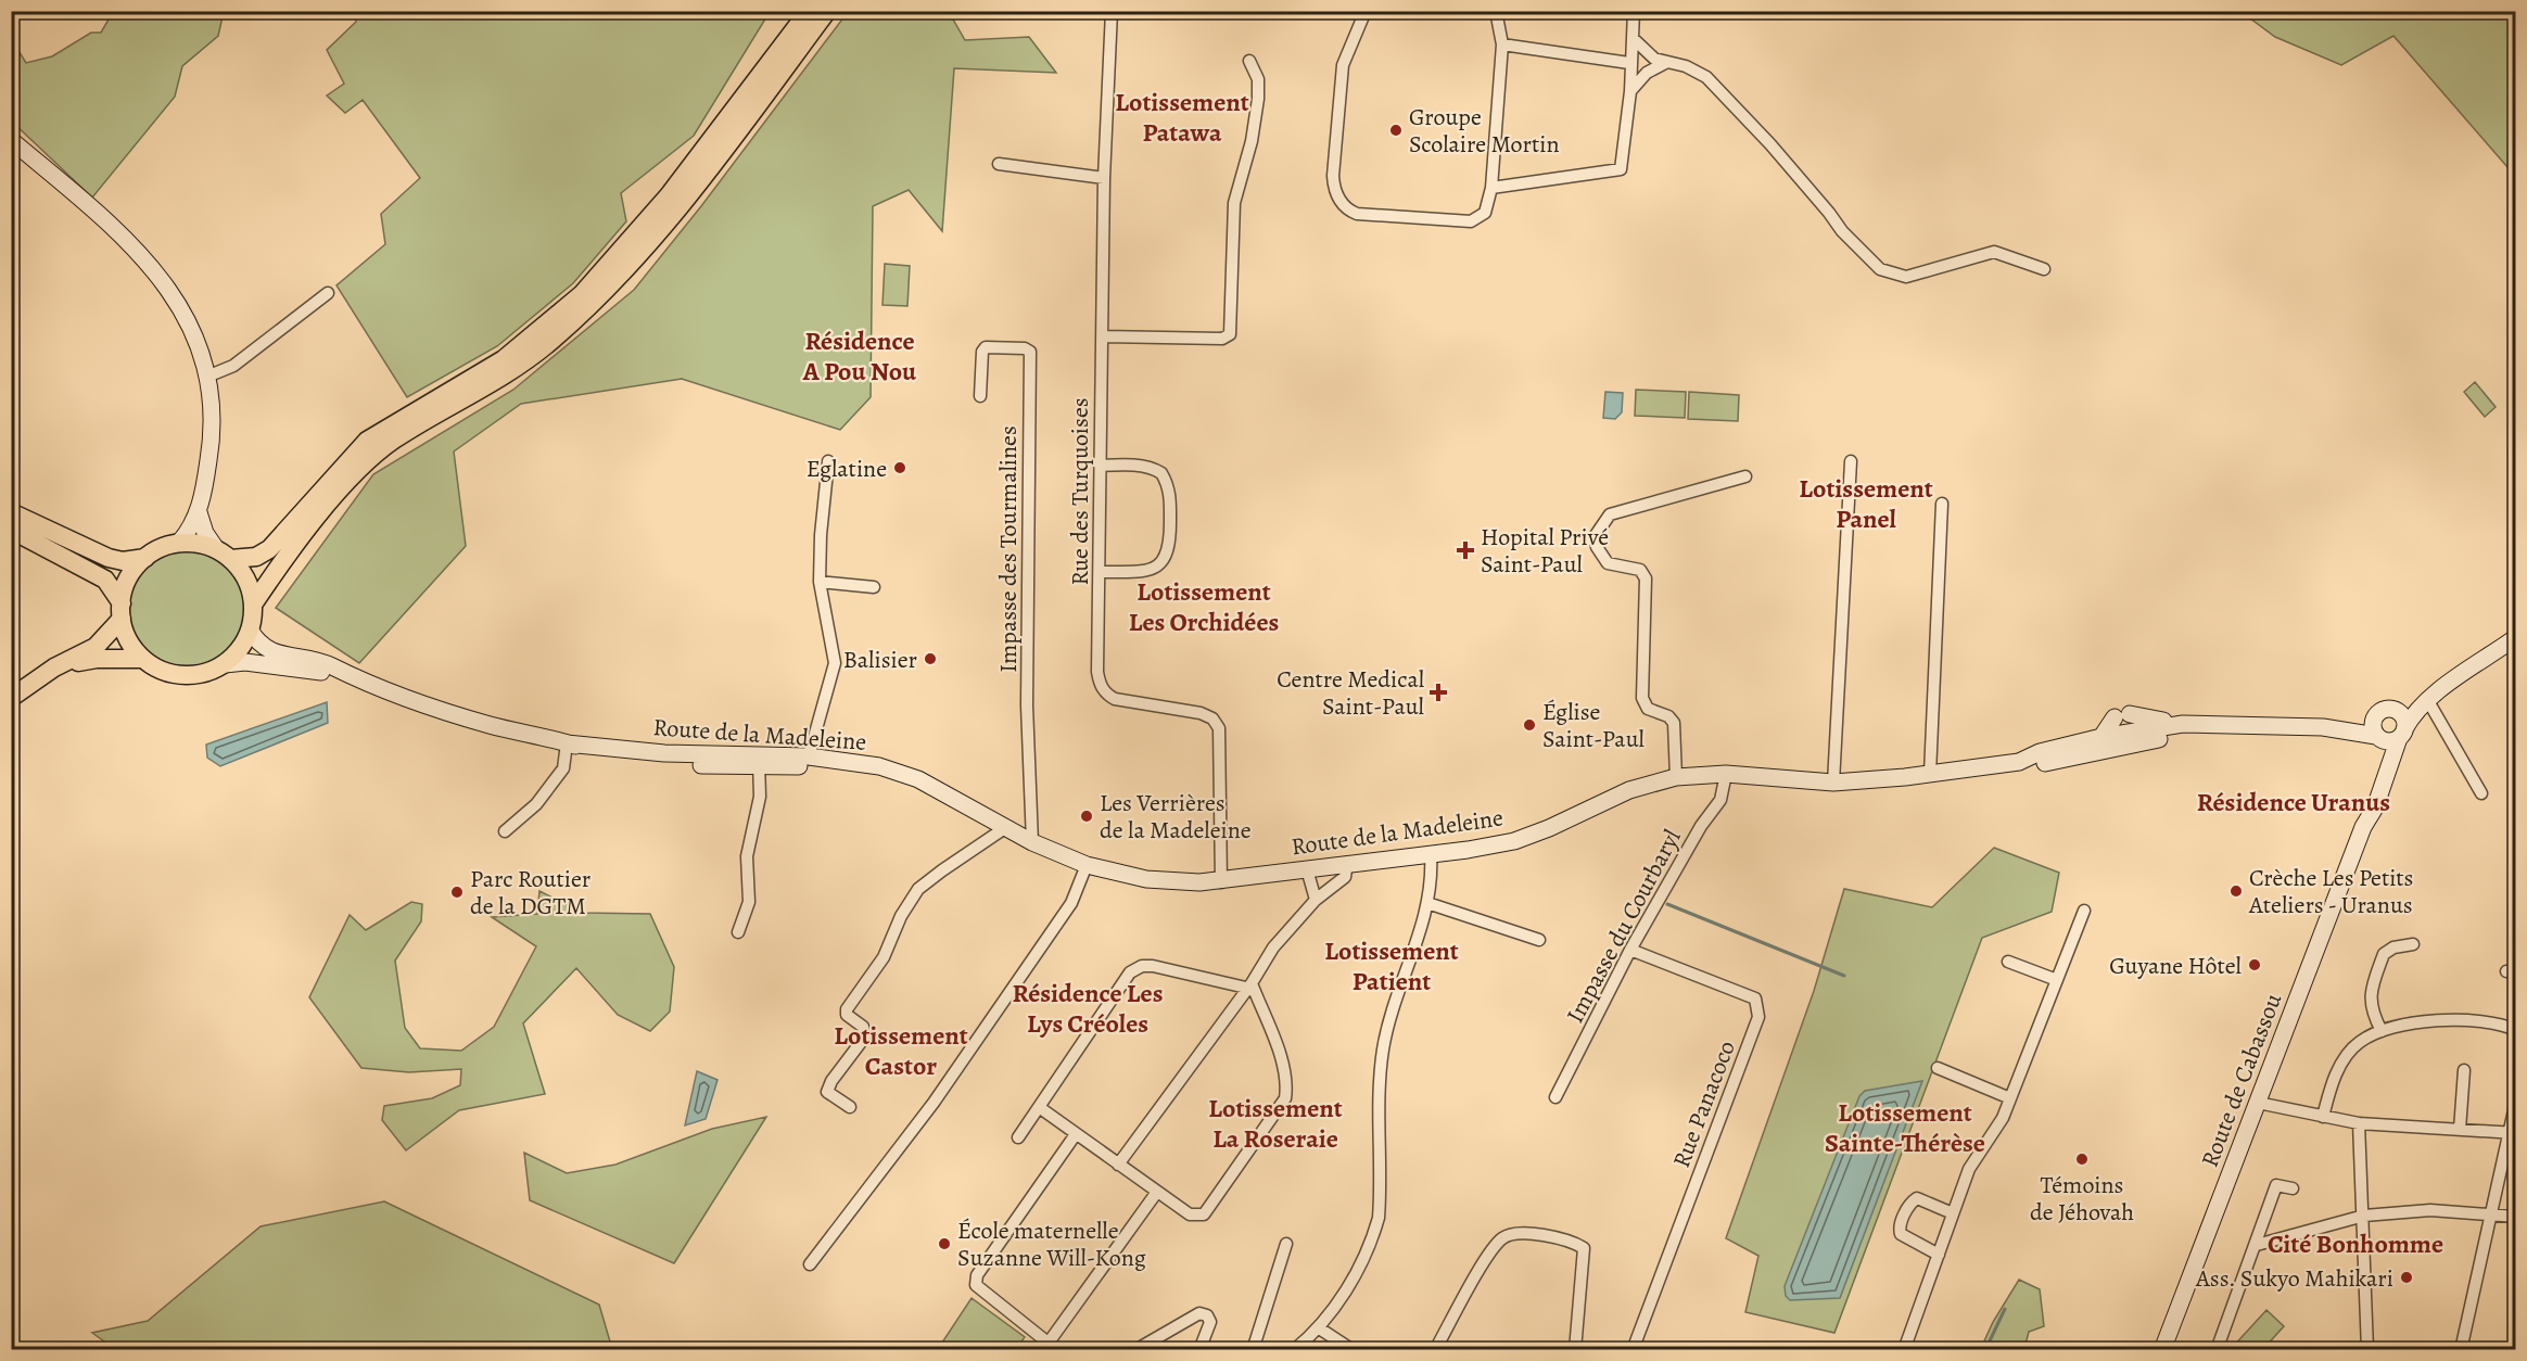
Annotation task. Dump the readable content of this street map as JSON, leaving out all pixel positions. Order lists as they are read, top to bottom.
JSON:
{
  "streets": {
    "main road": ["Route de la Madeleine", "Route de Cabassou"],
    "street": [
      "Rue des Turquoises",
      "Impasse des Tourmalines",
      "Impasse du Courbaryl",
      "Rue Panacoco"
    ]
  },
  "crossings": [
    ["Rue des Turquoises", "Route de la Madeleine"],
    ["Impasse des Tourmalines", "Route de la Madeleine"],
    ["Route de la Madeleine", "Impasse du Courbaryl"],
    ["Route de la Madeleine", "Route de Cabassou"],
    ["Impasse du Courbaryl", "Rue Panacoco"]
  ],
  "districts": [
    "Lotissement Patawa",
    "Résidence A Pou Nou",
    "Lotissement Panel",
    "Lotissement Les Orchidées",
    "Résidence Uranus",
    "Lotissement Patient",
    "Résidence Les Lys Créoles",
    "Lotissement Castor",
    "Lotissement La Roseraie",
    "Lotissement Sainte-Thérèse",
    "Cité Bonhomme"
  ],
  "places": {
    "other": [
      "Groupe Scolaire Mortin",
      "Eglatine",
      "Balisier",
      "Église Saint-Paul",
      "Les Verrières de la Madeleine",
      "Crèche Les Petits Ateliers - Uranus",
      "Parc Routier de la DGTM",
      "Guyane Hôtel",
      "Témoins de Jéhovah",
      "École maternelle Suzanne Will-Kong",
      "Ass. Sukyo Mahikari"
    ],
    "health": ["Hopital Privé Saint-Paul", "Centre Medical Saint-Paul"]
  }
}
